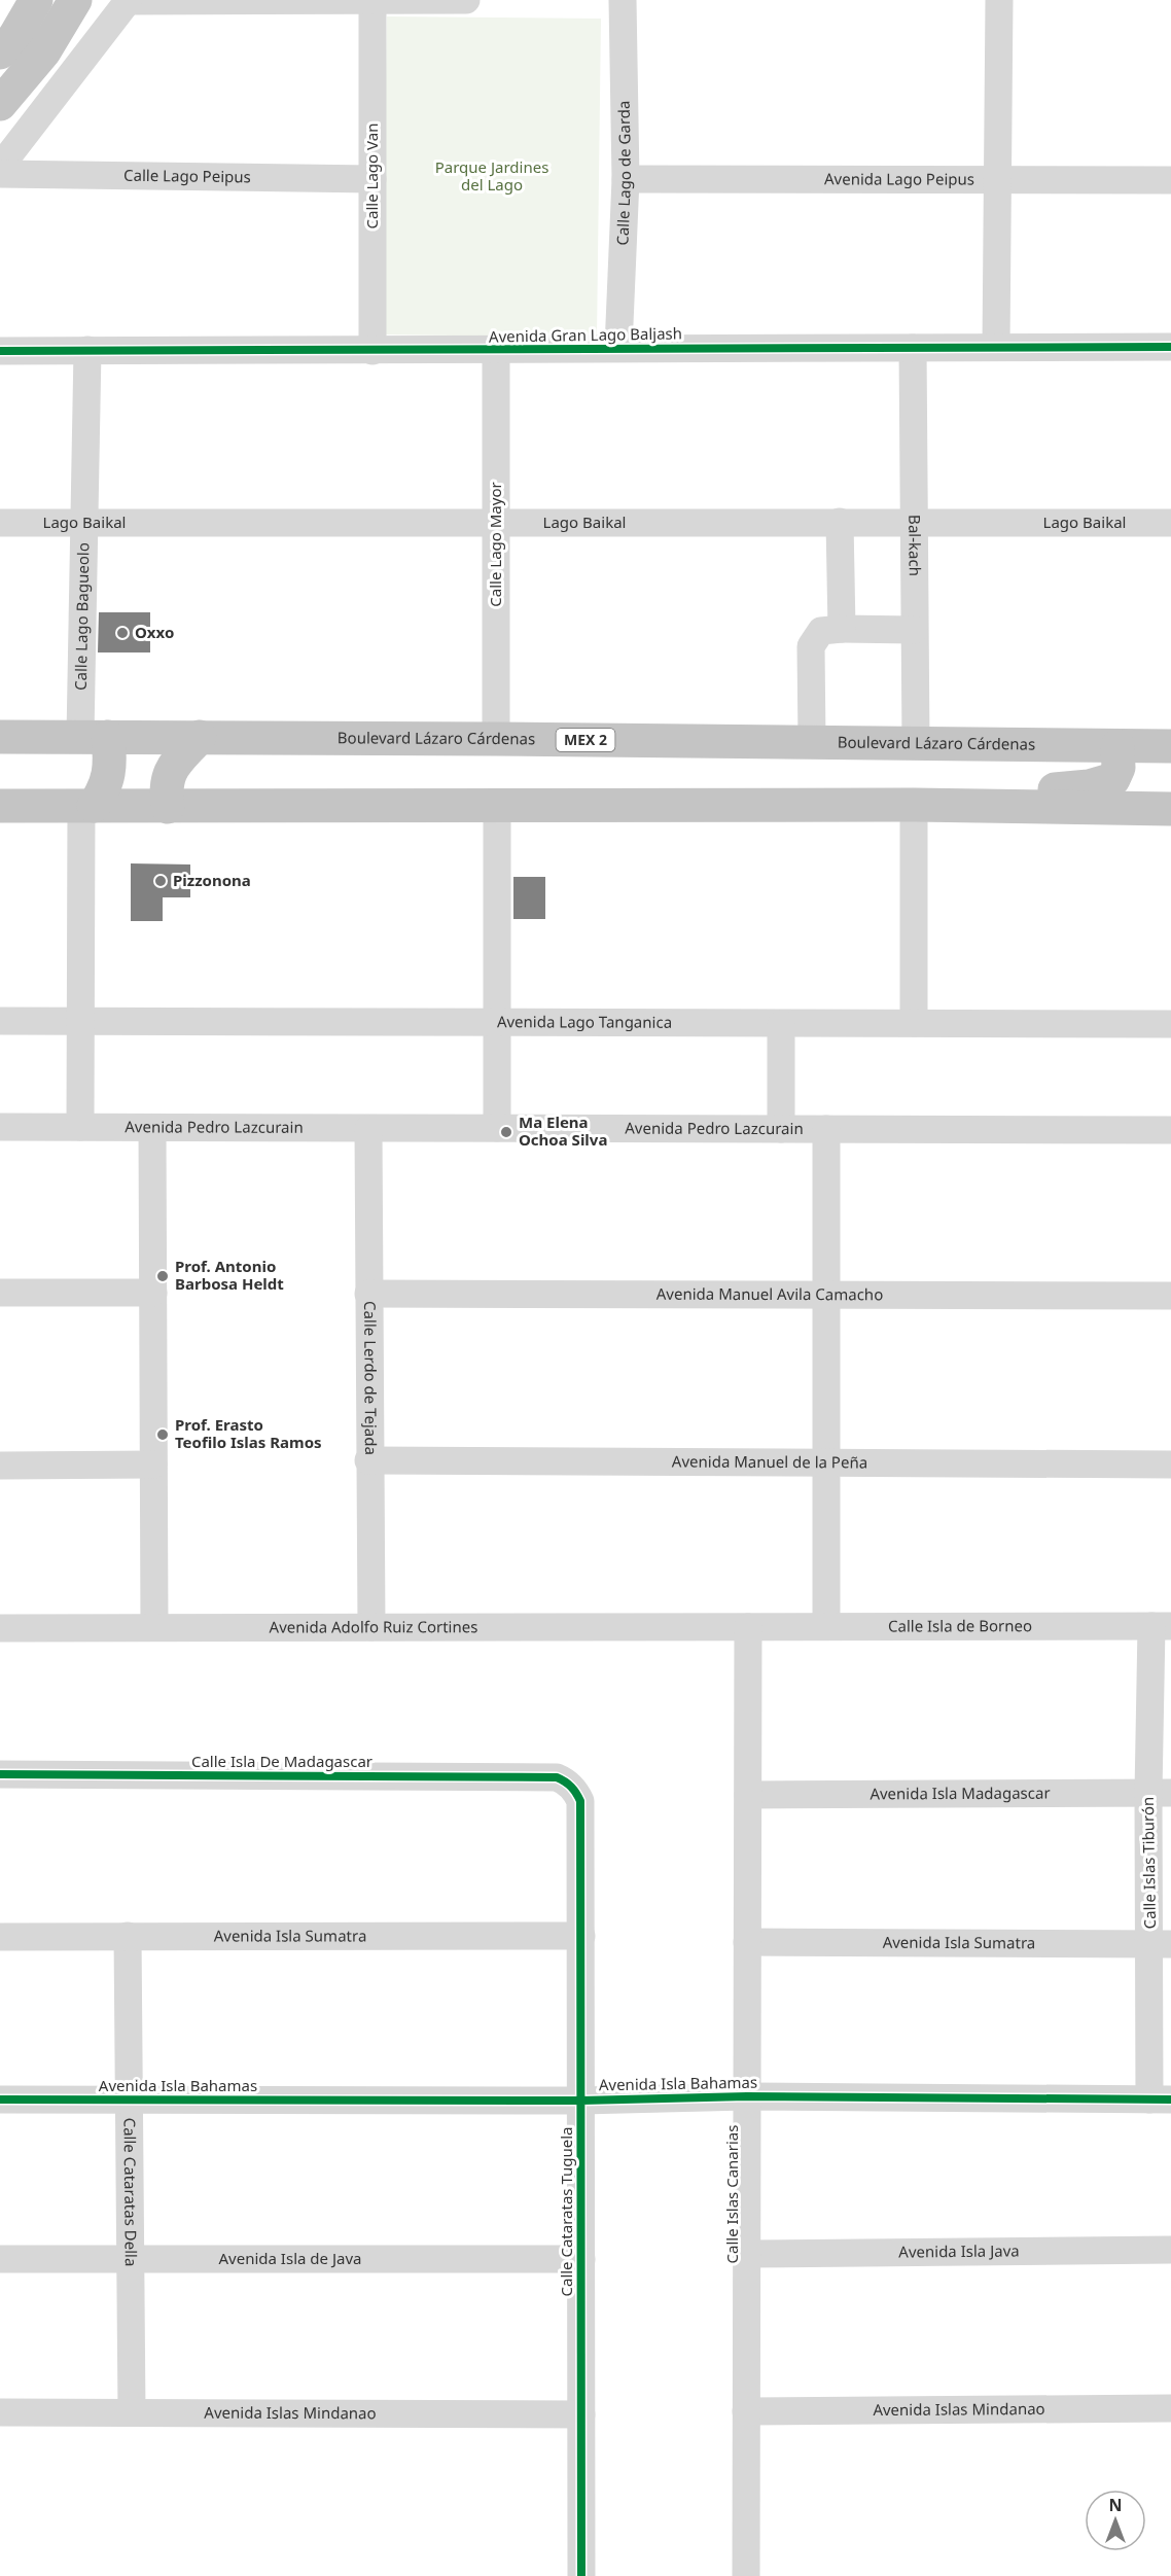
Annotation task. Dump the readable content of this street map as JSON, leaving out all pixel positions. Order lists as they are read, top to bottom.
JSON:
{
  "streets": {
    "highway": ["Boulevard Lázaro Cárdenas", "MEX 2"],
    "street": [
      "Calle Lago de Garda",
      "Calle Lago Peipus",
      "Calle Lago Van",
      "Avenida Lago Peipus",
      "Avenida Gran Lago Baljash",
      "Lago Baikal",
      "Calle Lago Mayor",
      "Bal-kach",
      "Calle Lago Bagueolo",
      "Avenida Lago Tanganica",
      "Avenida Pedro Lazcurain",
      "Avenida Manuel Avila Camacho",
      "Calle Lerdo de Tejada",
      "Avenida Manuel de la Peña",
      "Calle Isla de Borneo",
      "Avenida Adolfo Ruiz Cortines",
      "Calle Isla De Madagascar",
      "Avenida Isla Madagascar",
      "Calle Islas Tiburón",
      "Avenida Isla Sumatra",
      "Avenida Isla Bahamas",
      "Calle Cataratas Della",
      "Calle Islas Canarias",
      "Calle Cataratas Tuguela",
      "Avenida Isla Java",
      "Avenida Isla de Java",
      "Avenida Islas Mindanao"
    ]
  },
  "crossings": [
    ["Calle Lago de Garda", "Avenida Lago Peipus"],
    ["Calle Lago de Garda", "Avenida Gran Lago Baljash"],
    ["Calle Lago Peipus", "Calle Lago Van"],
    ["Calle Lago Van", "Avenida Gran Lago Baljash"],
    ["Avenida Gran Lago Baljash", "Calle Lago Mayor"],
    ["Avenida Gran Lago Baljash", "Bal-kach"],
    ["Avenida Gran Lago Baljash", "Calle Lago Bagueolo"],
    ["Lago Baikal", "Calle Lago Mayor"],
    ["Lago Baikal", "Bal-kach"],
    ["Lago Baikal", "Calle Lago Bagueolo"],
    ["Calle Lago Mayor", "Boulevard Lázaro Cárdenas"],
    ["Bal-kach", "Boulevard Lázaro Cárdenas"],
    ["Calle Lago Bagueolo", "Boulevard Lázaro Cárdenas"],
    ["Avenida Pedro Lazcurain", "Calle Lerdo de Tejada"],
    ["Avenida Manuel Avila Camacho", "Calle Lerdo de Tejada"],
    ["Calle Lerdo de Tejada", "Avenida Manuel de la Peña"],
    ["Calle Lerdo de Tejada", "Avenida Adolfo Ruiz Cortines"],
    ["Calle Isla de Borneo", "Avenida Adolfo Ruiz Cortines"],
    ["Calle Isla de Borneo", "Calle Islas Tiburón"],
    ["Calle Isla de Borneo", "Calle Islas Canarias"],
    ["Avenida Adolfo Ruiz Cortines", "Calle Islas Canarias"],
    ["Calle Isla De Madagascar", "Calle Cataratas Tuguela"],
    ["Avenida Isla Madagascar", "Calle Islas Tiburón"],
    ["Avenida Isla Madagascar", "Calle Islas Canarias"],
    ["Calle Islas Tiburón", "Avenida Isla Sumatra"],
    ["Calle Islas Tiburón", "Avenida Isla Bahamas"],
    ["Avenida Isla Sumatra", "Calle Cataratas Della"],
    ["Avenida Isla Sumatra", "Calle Islas Canarias"],
    ["Avenida Isla Sumatra", "Calle Cataratas Tuguela"],
    ["Avenida Isla Bahamas", "Calle Cataratas Della"],
    ["Avenida Isla Bahamas", "Calle Islas Canarias"],
    ["Avenida Isla Bahamas", "Calle Cataratas Tuguela"],
    ["Calle Cataratas Della", "Avenida Isla de Java"],
    ["Calle Cataratas Della", "Avenida Islas Mindanao"],
    ["Calle Islas Canarias", "Avenida Isla Java"],
    ["Calle Islas Canarias", "Avenida Islas Mindanao"],
    ["Calle Cataratas Tuguela", "Avenida Isla de Java"],
    ["Calle Cataratas Tuguela", "Avenida Islas Mindanao"]
  ],
  "parks": ["Parque Jardines del Lago"],
  "places": [
    "Oxxo",
    "Pizzonona",
    "Ma Elena Ochoa Silva",
    "Prof. Antonio Barbosa Heldt",
    "Prof. Erasto Teofilo Islas Ramos"
  ],
  "north": "top"
}
